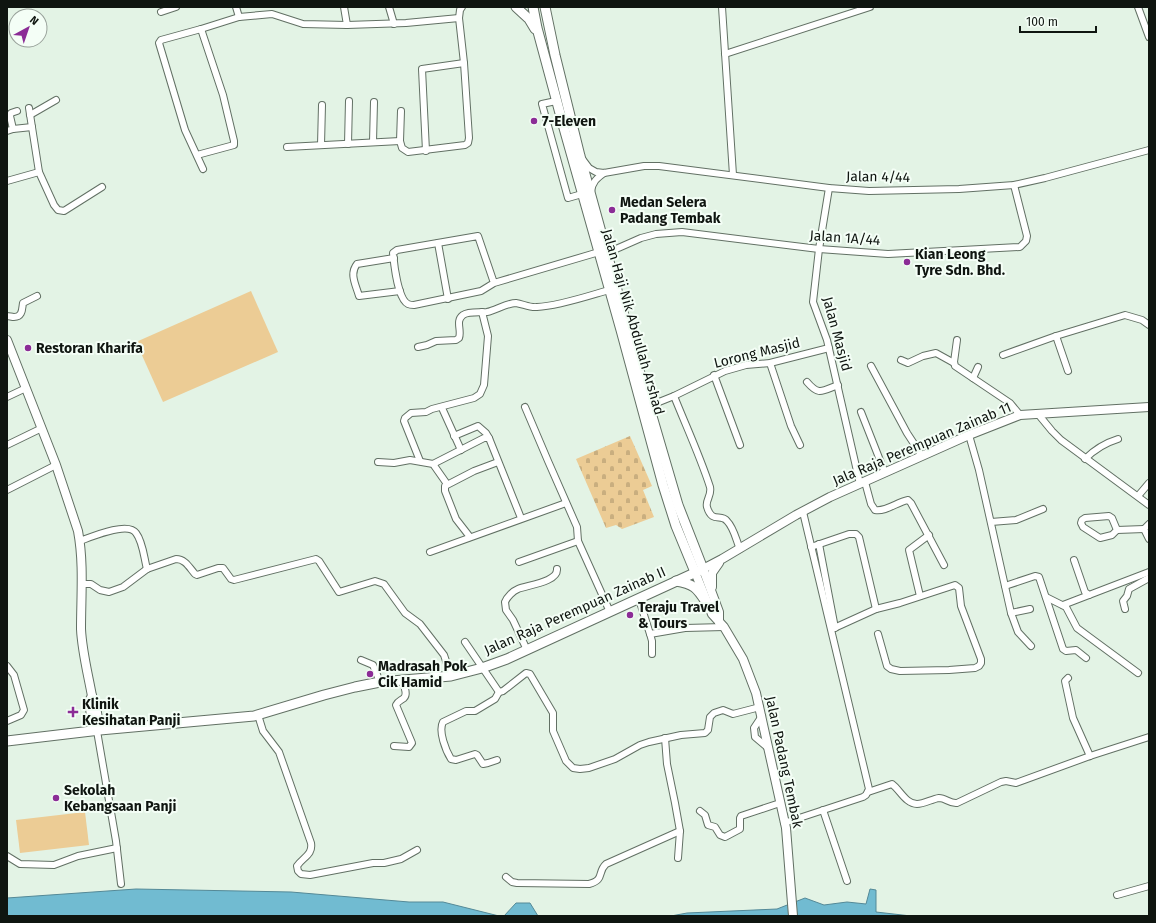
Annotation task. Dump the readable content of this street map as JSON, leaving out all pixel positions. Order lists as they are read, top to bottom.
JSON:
{
  "streets": {
    "main road": [
      "Jalan Haji Nik Abdullah Arshad",
      "Jala Raja Perempuan Zainab 11",
      "Jalan Raja Perempuan Zainab II",
      "Jalan Padang Tembak"
    ],
    "street": [
      "Jalan 4/44",
      "Jalan 1A/44",
      "Jalan Masjid",
      "Lorong Masjid"
    ]
  },
  "crossings": [
    ["Jalan 4/44", "Jalan 1A/44"],
    ["Jalan 4/44", "Jalan Masjid"],
    ["Jalan 1A/44", "Jalan Haji Nik Abdullah Arshad"],
    ["Jalan 1A/44", "Jalan Masjid"],
    ["Jalan Haji Nik Abdullah Arshad", "Lorong Masjid"],
    ["Jalan Haji Nik Abdullah Arshad", "Jala Raja Perempuan Zainab 11"],
    ["Jalan Haji Nik Abdullah Arshad", "Jalan Raja Perempuan Zainab II"],
    ["Jalan Haji Nik Abdullah Arshad", "Jalan Padang Tembak"],
    ["Jalan Masjid", "Lorong Masjid"],
    ["Jalan Masjid", "Jala Raja Perempuan Zainab 11"],
    ["Jala Raja Perempuan Zainab 11", "Jalan Raja Perempuan Zainab II"],
    ["Jala Raja Perempuan Zainab 11", "Jalan Padang Tembak"],
    ["Jalan Raja Perempuan Zainab II", "Jalan Padang Tembak"]
  ],
  "places": {
    "other": [
      "7-Eleven",
      "Medan Selera Padang Tembak",
      "Kian Leong Tyre Sdn. Bhd.",
      "Restoran Kharifa",
      "Teraju Travel & Tours",
      "Madrasah Pok Cik Hamid",
      "Sekolah Kebangsaan Panji"
    ],
    "health": ["Klinik Kesihatan Panji"]
  },
  "scale_bar": "100 m",
  "north": "top right"
}
